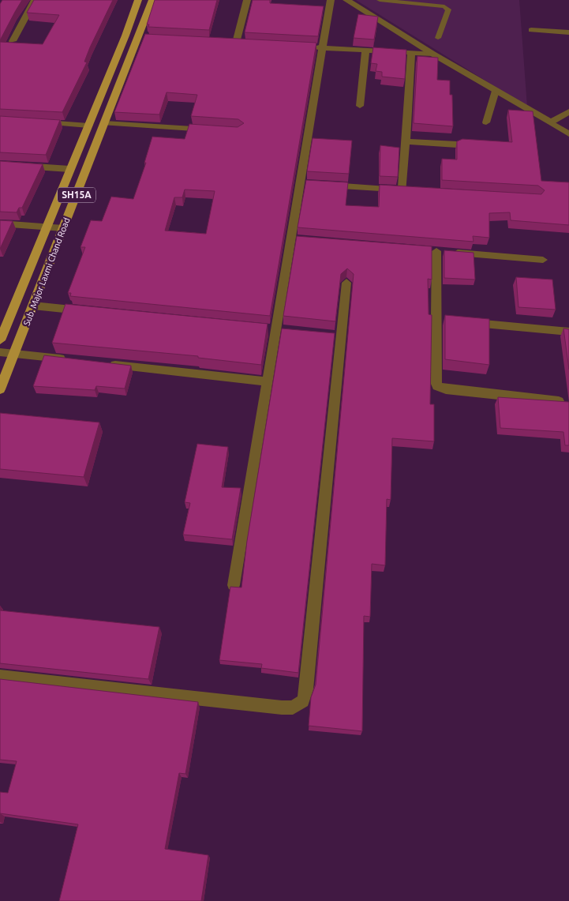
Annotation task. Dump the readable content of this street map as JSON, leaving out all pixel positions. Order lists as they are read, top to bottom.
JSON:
{
  "streets": {
    "main road": ["SH15A", "Sub. Major Laxmi Chand Road"]
  }
}
